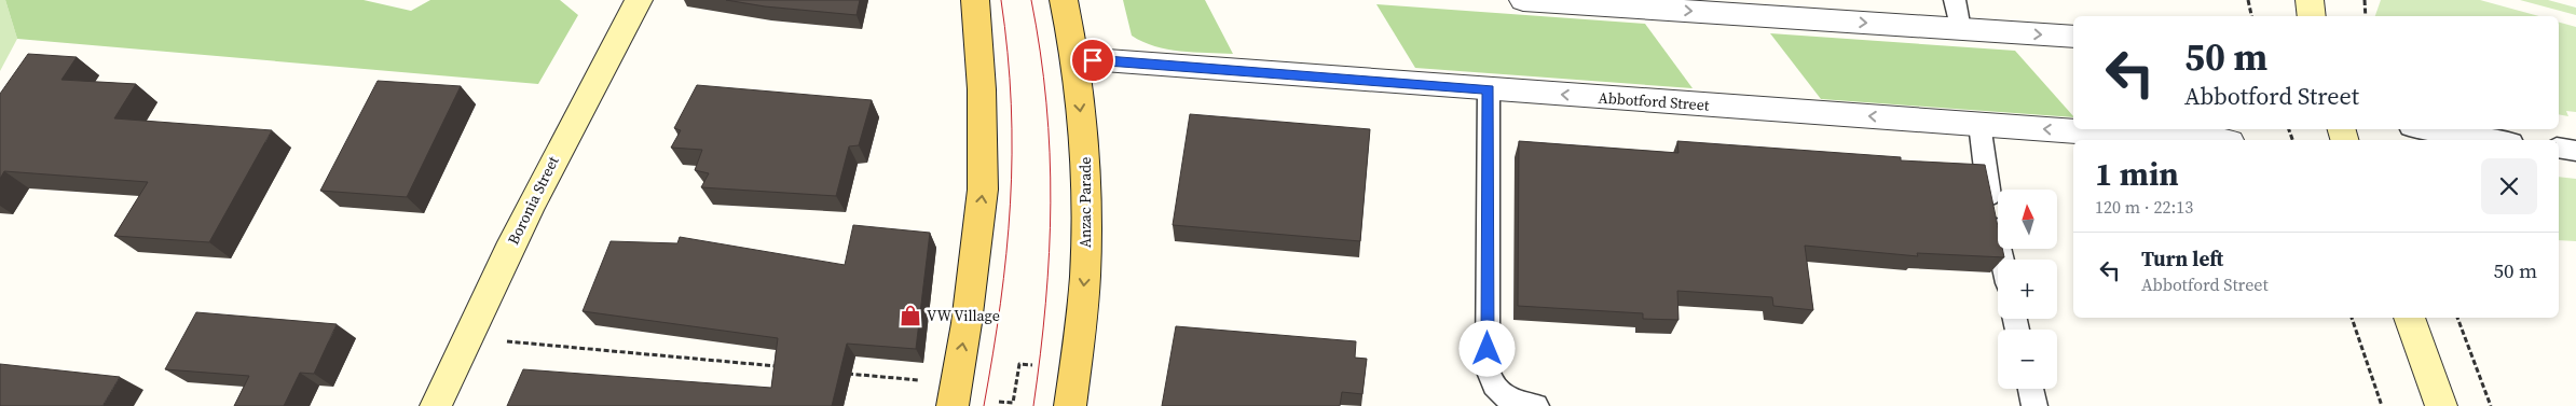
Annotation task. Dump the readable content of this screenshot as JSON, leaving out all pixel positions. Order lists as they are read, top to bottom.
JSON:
{
  "streets": {
    "main road": ["Anzac Parade"],
    "street": ["Abbotford Street", "Boronia Street"]
  },
  "crossings": [
    ["Abbotford Street", "Anzac Parade"]
  ],
  "places": {
    "shop": ["VW Village"]
  },
  "north": "top",
  "page": {
    "turn": ["50 m", "Abbotford Street"],
    "heading": ["1 min", "120 m · 22:13"],
    "map_buttons": ["+", "−"],
    "list": [
      {
        "name": "Turn left",
        "note": "Abbotford Street",
        "value": "50 m"
      }
    ]
  }
}
